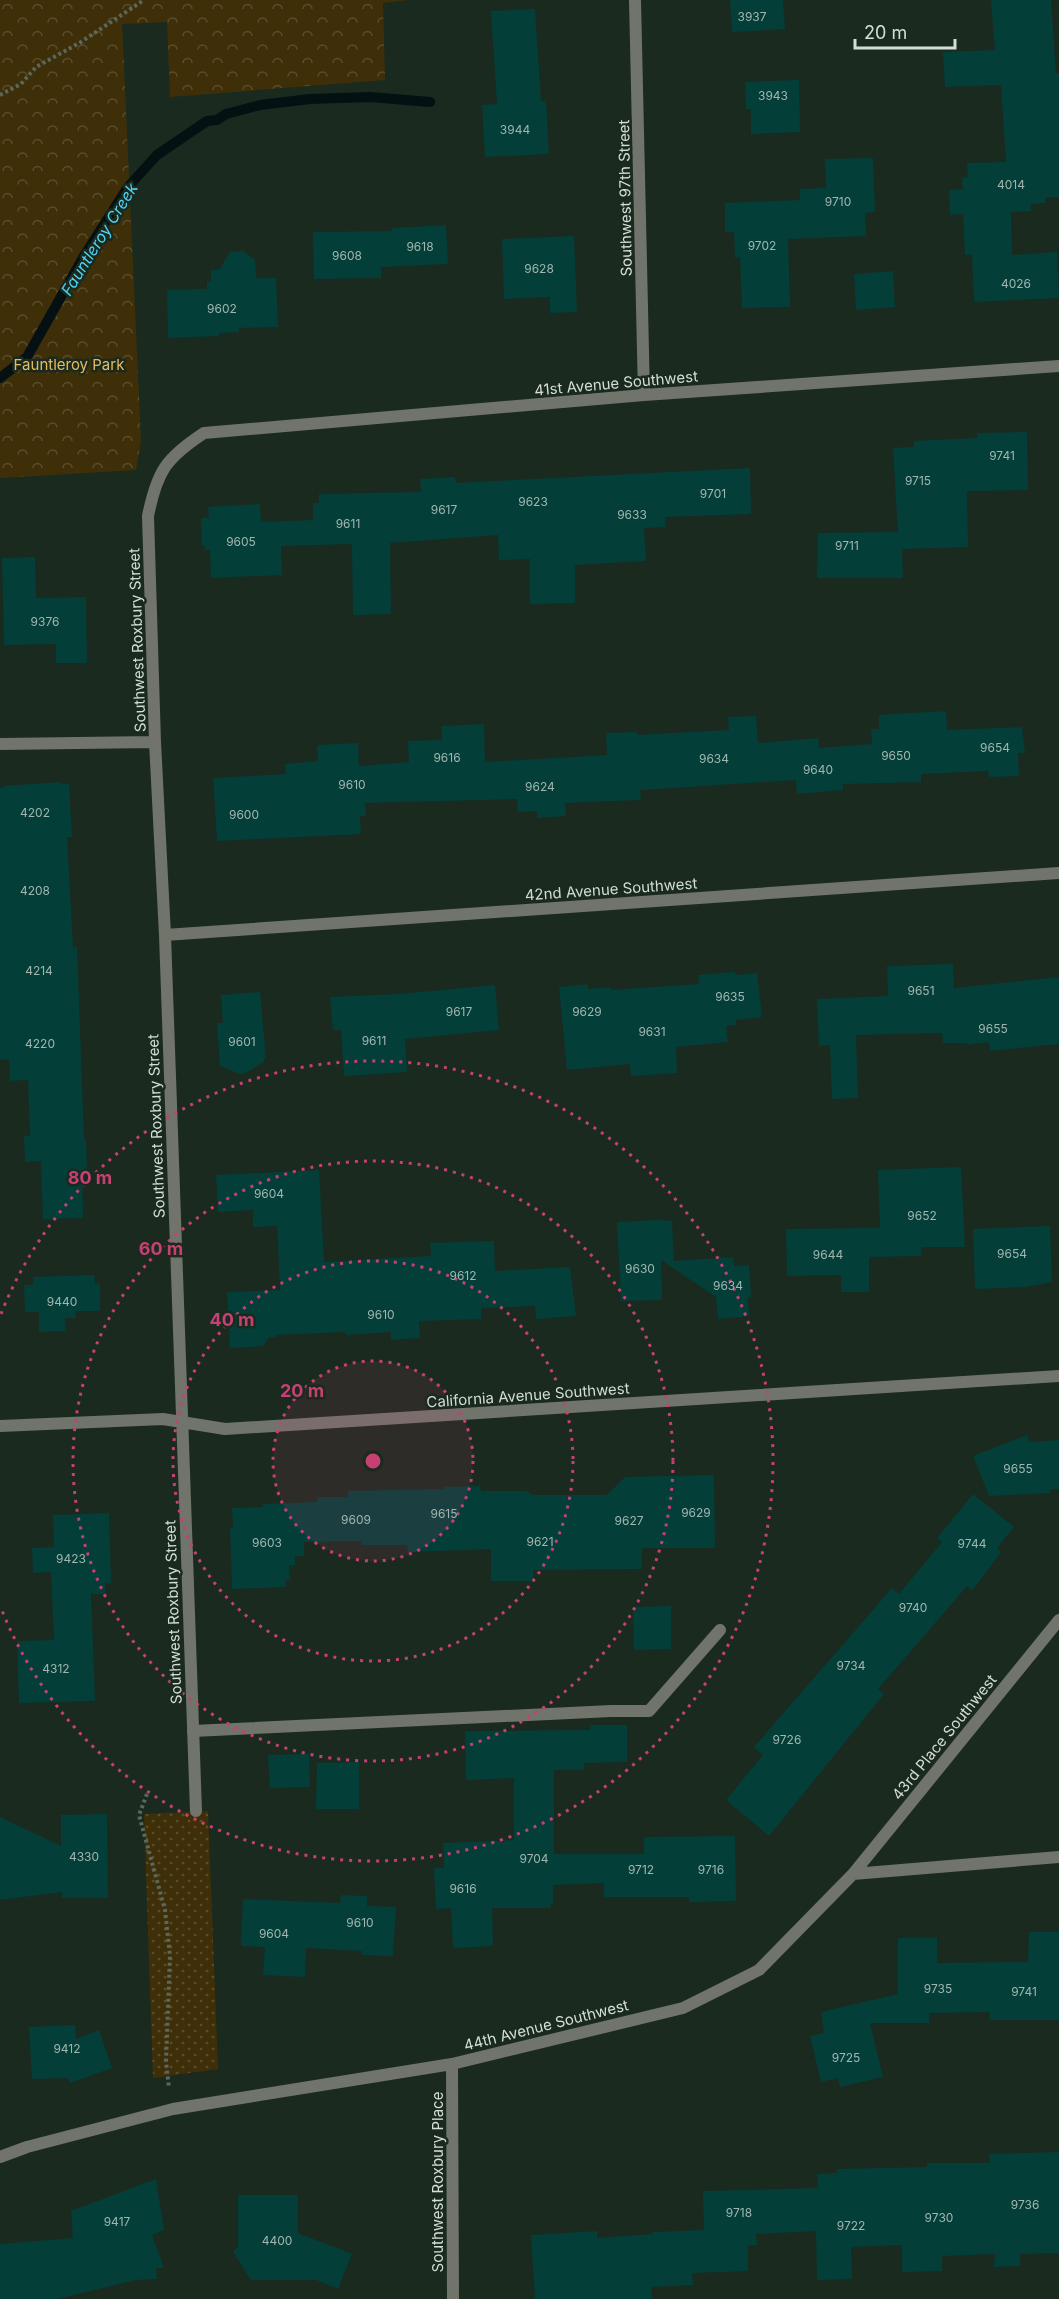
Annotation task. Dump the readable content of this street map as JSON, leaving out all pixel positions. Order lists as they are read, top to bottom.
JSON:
{
  "streets": {
    "street": [
      "Southwest 97th Street",
      "41st Avenue Southwest",
      "Southwest Roxbury Street",
      "42nd Avenue Southwest",
      "California Avenue Southwest",
      "43rd Place Southwest",
      "44th Avenue Southwest",
      "Southwest Roxbury Place"
    ]
  },
  "crossings": [
    ["Southwest 97th Street", "41st Avenue Southwest"],
    ["41st Avenue Southwest", "Southwest Roxbury Street"],
    ["Southwest Roxbury Street", "42nd Avenue Southwest"],
    ["Southwest Roxbury Street", "California Avenue Southwest"],
    ["43rd Place Southwest", "44th Avenue Southwest"],
    ["44th Avenue Southwest", "Southwest Roxbury Place"]
  ],
  "water": ["Fauntleroy Creek"],
  "parks": ["Fauntleroy Park"],
  "house_numbers": [
    "3937",
    "3943",
    "3944",
    "4014",
    "9710",
    "9702",
    "9618",
    "9608",
    "9628",
    "4026",
    "9602",
    "9741",
    "9715",
    "9701",
    "9623",
    "9617",
    "9633",
    "9611",
    "9605",
    "9711",
    "9376",
    "9654",
    "9650",
    "9616",
    "9634",
    "9640",
    "9610",
    "9624",
    "4202",
    "9600",
    "4208",
    "4214",
    "9651",
    "9635",
    "9617",
    "9629",
    "9655",
    "9631",
    "9611",
    "9601",
    "4220",
    "9604",
    "9652",
    "9654",
    "9644",
    "9630",
    "9612",
    "9634",
    "9440",
    "9610",
    "9655",
    "9629",
    "9615",
    "9609",
    "9627",
    "9621",
    "9603",
    "9744",
    "9423",
    "9740",
    "9734",
    "4312",
    "9726",
    "4330",
    "9704",
    "9712",
    "9716",
    "9616",
    "9610",
    "9604",
    "9735",
    "9741",
    "9412",
    "9725",
    "9736",
    "9718",
    "9730",
    "9417",
    "9722",
    "4400"
  ],
  "scale_bar": "20 m",
  "rings": [
    "80 m",
    "60 m",
    "40 m",
    "20 m"
  ]
}
